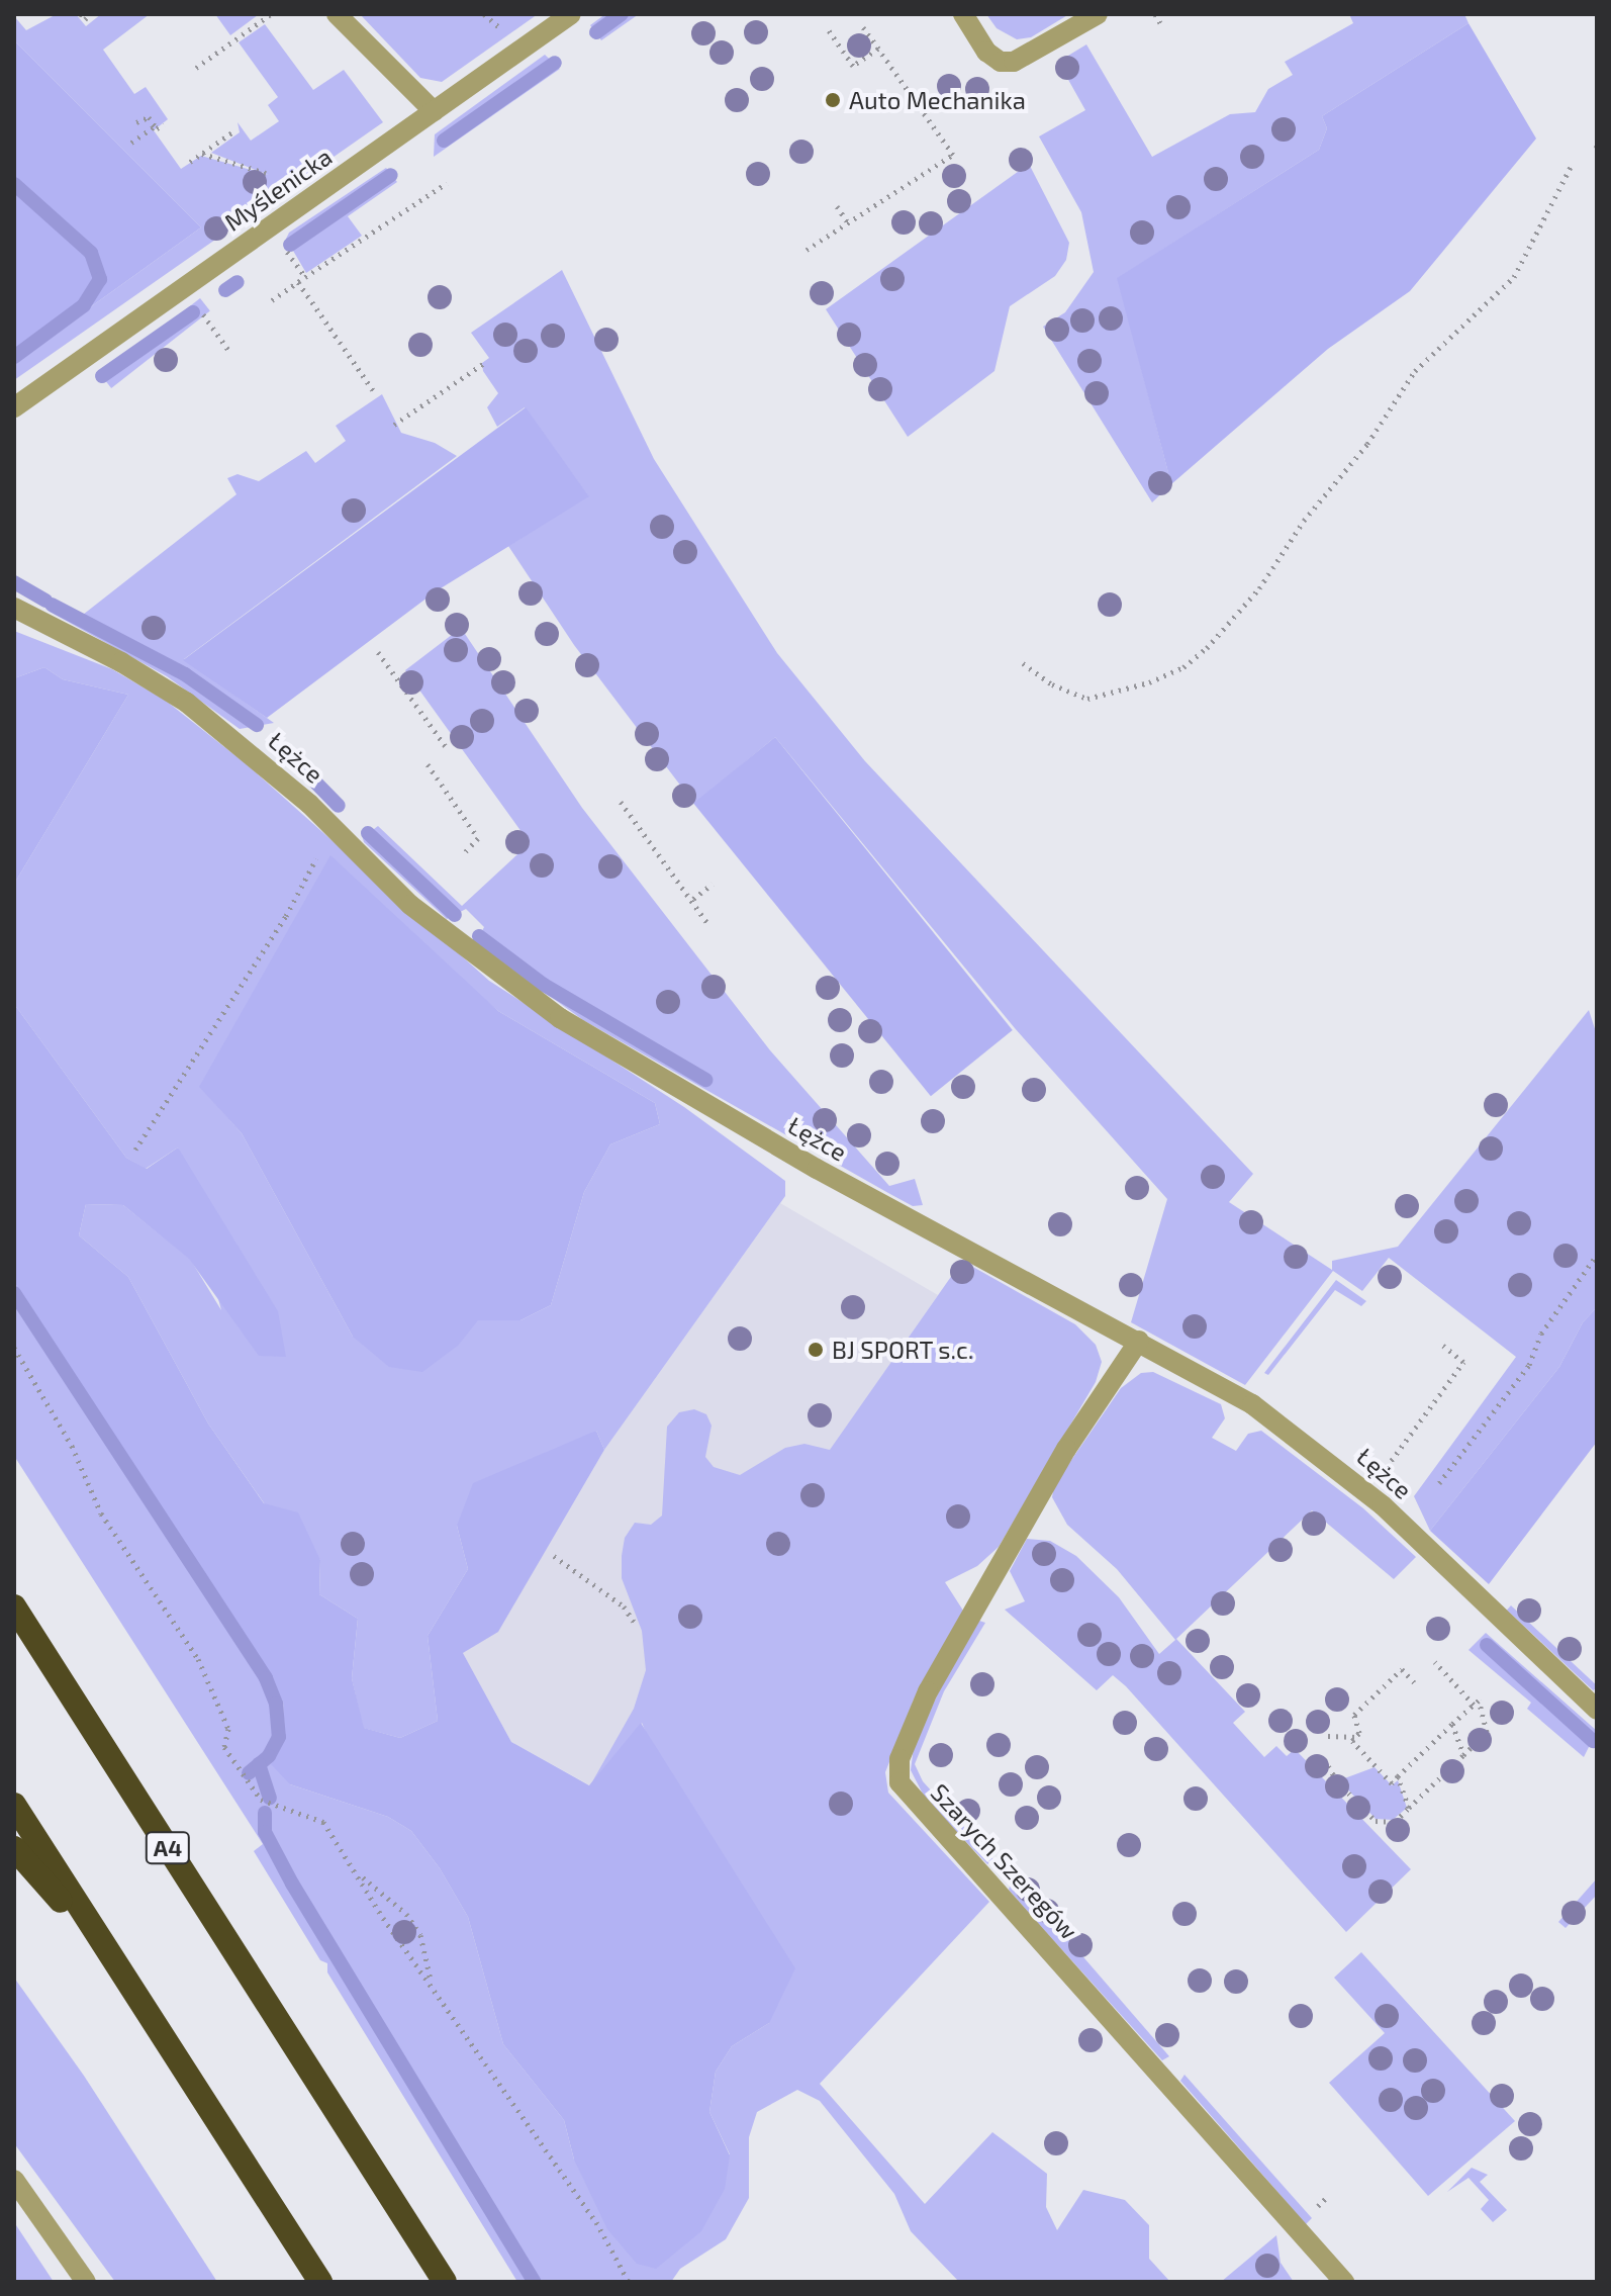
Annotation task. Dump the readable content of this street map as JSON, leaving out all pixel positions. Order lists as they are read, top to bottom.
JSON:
{
  "streets": {
    "highway": ["A4"],
    "street": ["Myślenicka", "Łężce", "Szarych Szeregów"]
  },
  "crossings": [
    ["Łężce", "Szarych Szeregów"]
  ],
  "places": ["Auto Mechanika", "BJ SPORT s.c."]
}
